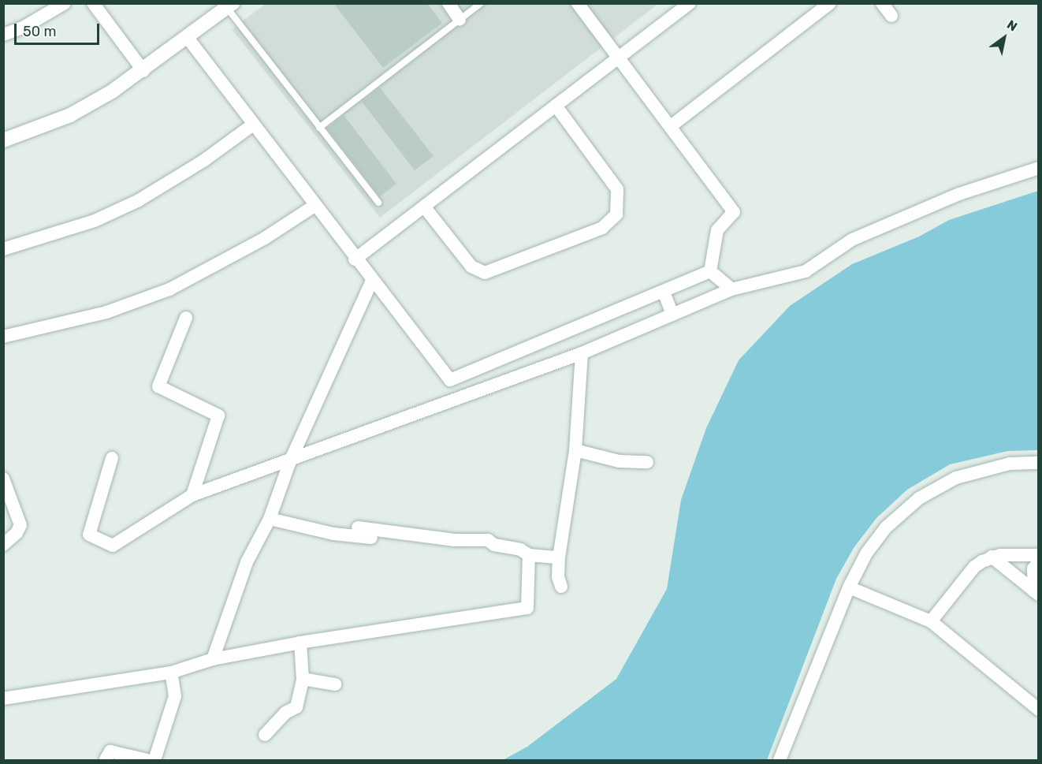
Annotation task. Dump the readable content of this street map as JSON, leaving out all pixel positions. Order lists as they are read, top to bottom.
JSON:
{
  "scale_bar": "50 m",
  "north": "top right"
}
